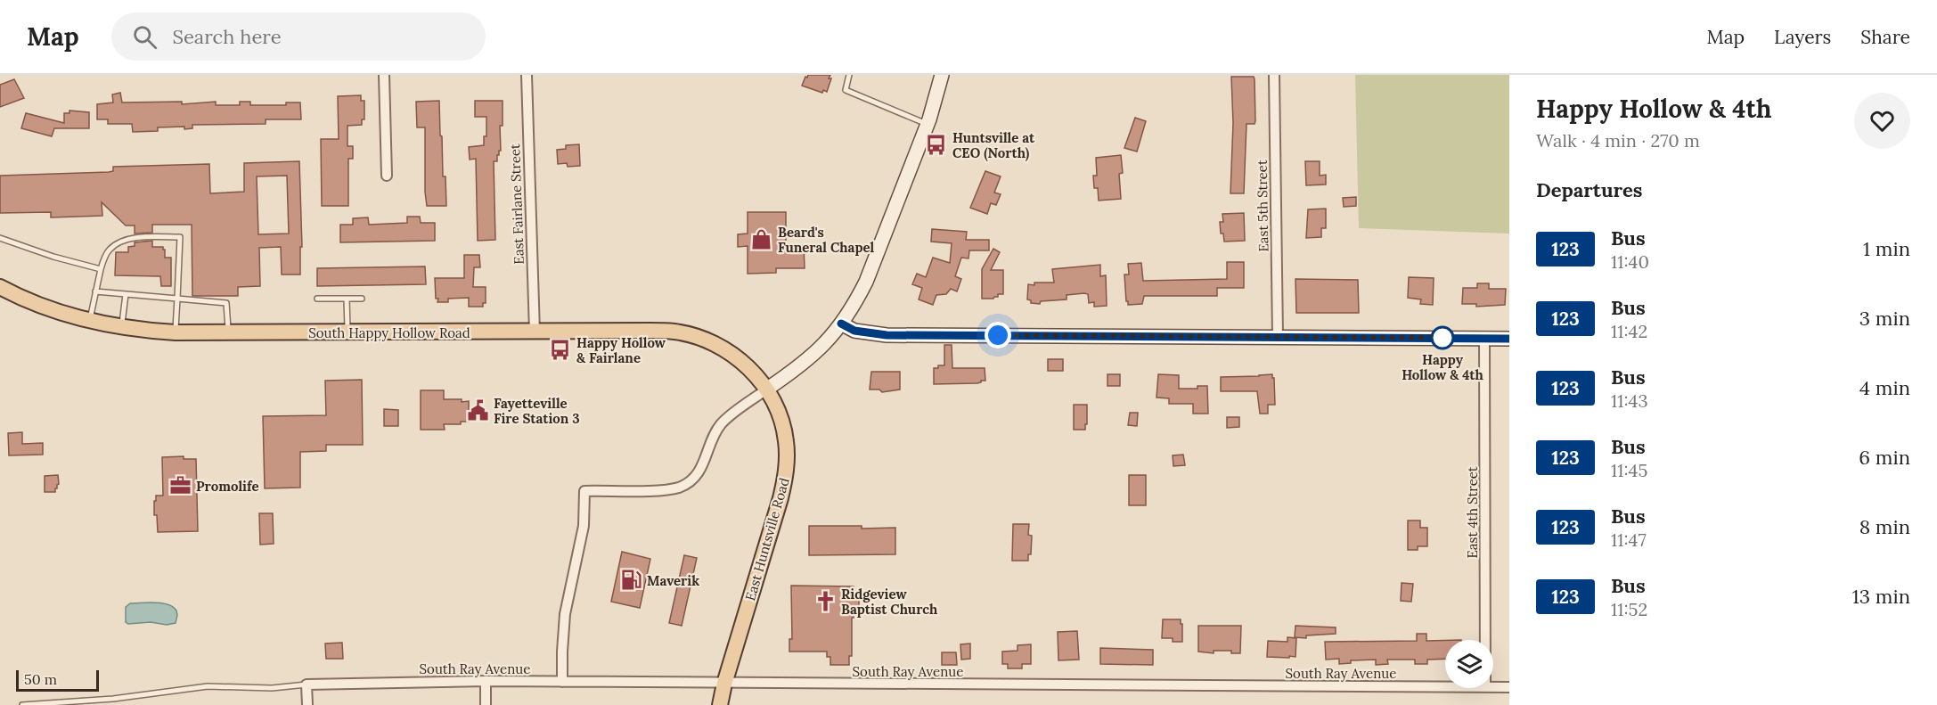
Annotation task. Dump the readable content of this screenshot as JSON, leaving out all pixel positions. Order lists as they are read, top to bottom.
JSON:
{
  "streets": {
    "main road": ["South Happy Hollow Road", "East Huntsville Road"],
    "street": [
      "East Fairlane Street",
      "East 5th Street",
      "East 4th Street",
      "South Ray Avenue"
    ]
  },
  "crossings": [
    ["East Fairlane Street", "South Happy Hollow Road"],
    ["South Happy Hollow Road", "East Huntsville Road"],
    ["East Huntsville Road", "South Ray Avenue"]
  ],
  "places": {
    "bus stop": ["Huntsville at CEO (North)", "Happy Hollow & Fairlane"],
    "shop": ["Beard's Funeral Chapel"],
    "other": ["Happy Hollow & 4th"],
    "public building": ["Fayetteville Fire Station 3"],
    "office": ["Promolife"],
    "fuel station": ["Maverik"],
    "church": ["Ridgeview Baptist Church"]
  },
  "lines": ["bus line 123"],
  "scale_bar": "50 m",
  "page": {
    "header": "Map",
    "search": "Search here",
    "nav": ["Map", "Layers", "Share"],
    "heading": [
      ["Happy Hollow & 4th", "Walk · 4 min · 270 m"],
      "Departures"
    ],
    "list": [
      {
        "mark": "123",
        "name": "Bus",
        "note": "11:40",
        "value": "1 min"
      },
      {
        "mark": "123",
        "name": "Bus",
        "note": "11:42",
        "value": "3 min"
      },
      {
        "mark": "123",
        "name": "Bus",
        "note": "11:43",
        "value": "4 min"
      },
      {
        "mark": "123",
        "name": "Bus",
        "note": "11:45",
        "value": "6 min"
      },
      {
        "mark": "123",
        "name": "Bus",
        "note": "11:47",
        "value": "8 min"
      },
      {
        "mark": "123",
        "name": "Bus",
        "note": "11:52",
        "value": "13 min"
      }
    ],
    "scale": "50 m"
  }
}
